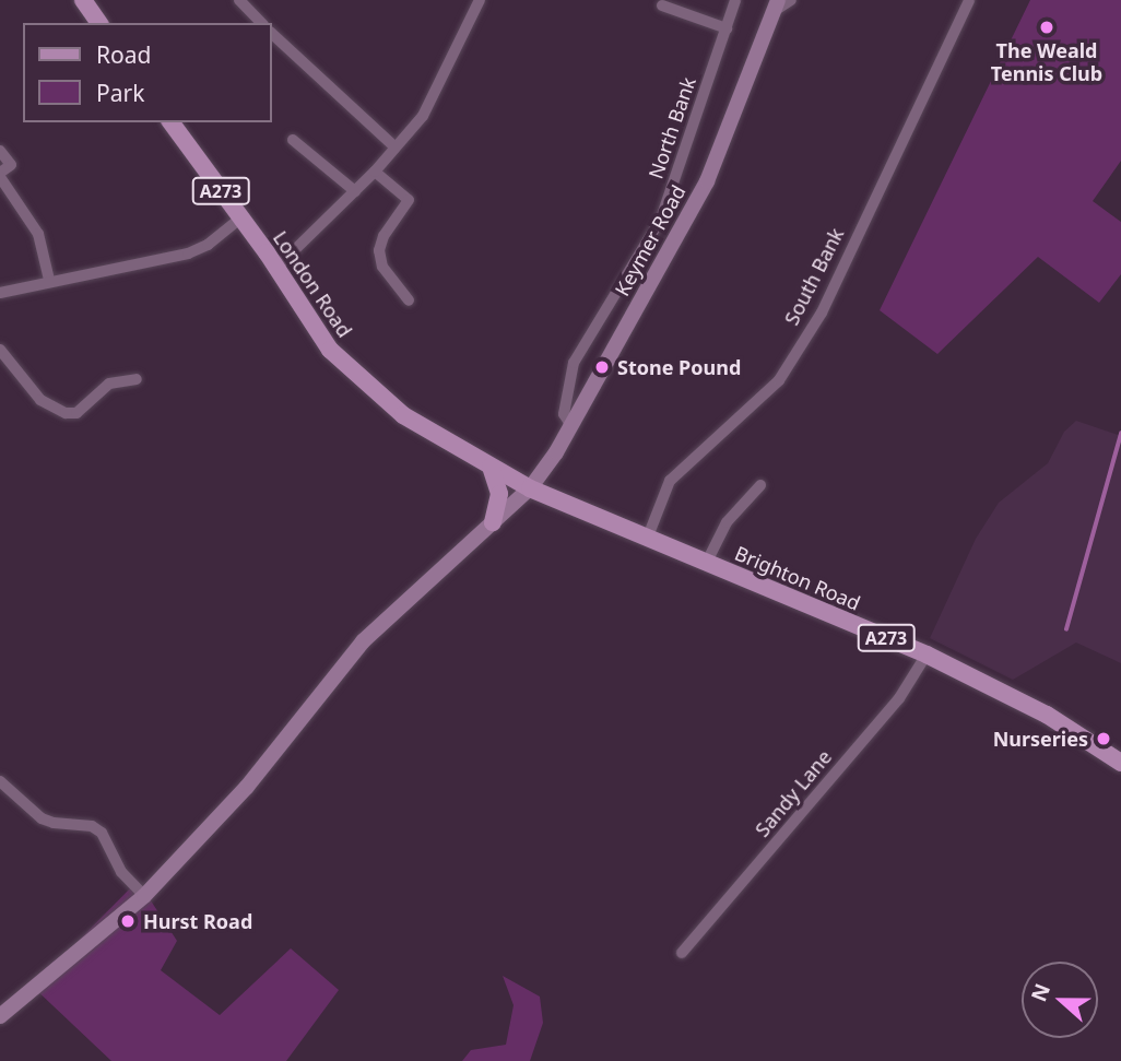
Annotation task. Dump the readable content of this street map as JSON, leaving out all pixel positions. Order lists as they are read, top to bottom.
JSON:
{
  "streets": {
    "main road": [
      "A273",
      "Keymer Road",
      "London Road",
      "Brighton Road"
    ],
    "street": ["North Bank", "South Bank", "Sandy Lane"]
  },
  "crossings": [
    ["North Bank", "Keymer Road"],
    ["Keymer Road", "London Road"],
    ["Keymer Road", "Brighton Road"],
    ["South Bank", "Brighton Road"],
    ["London Road", "Brighton Road"],
    ["Brighton Road", "Sandy Lane"]
  ],
  "places": [
    "The Weald Tennis Club",
    "Stone Pound",
    "Nurseries",
    "Hurst Road"
  ],
  "legend": ["Road", "Park"],
  "north": "left"
}
